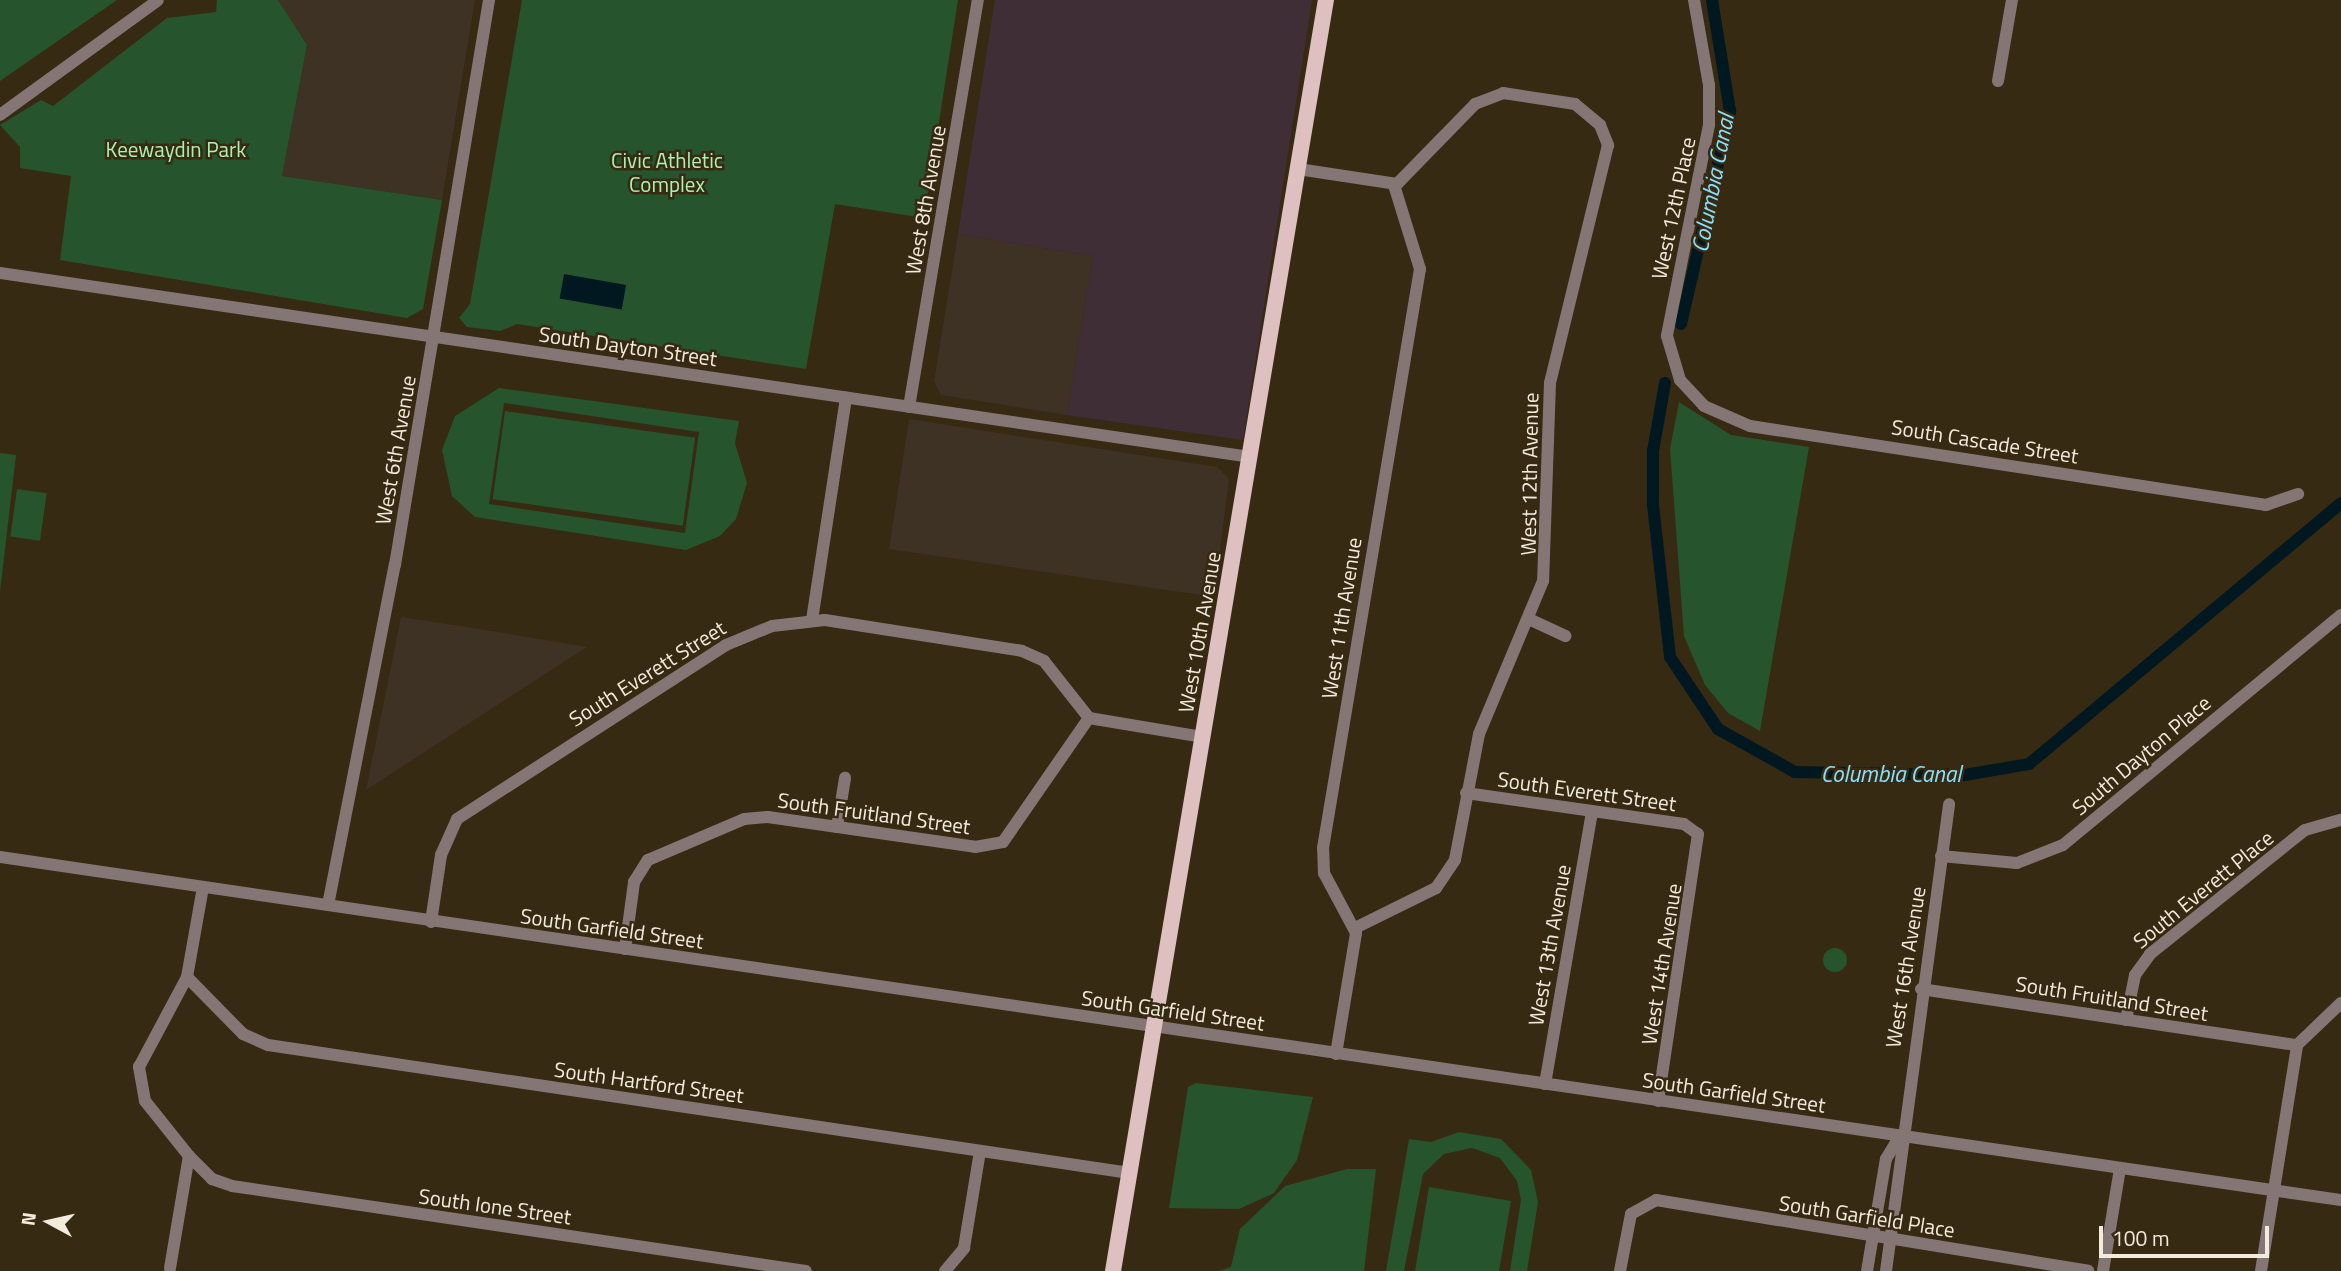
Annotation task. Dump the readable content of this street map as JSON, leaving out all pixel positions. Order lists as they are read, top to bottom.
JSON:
{
  "streets": {
    "main road": ["West 10th Avenue"],
    "street": [
      "West 8th Avenue",
      "West 12th Place",
      "South Dayton Street",
      "South Cascade Street",
      "West 6th Avenue",
      "West 12th Avenue",
      "West 11th Avenue",
      "South Everett Street",
      "South Dayton Place",
      "South Fruitland Street",
      "South Everett Place",
      "South Garfield Street",
      "West 13th Avenue",
      "West 14th Avenue",
      "West 16th Avenue",
      "South Hartford Street",
      "South Ione Street",
      "South Garfield Place"
    ]
  },
  "crossings": [
    ["West 8th Avenue", "South Dayton Street"],
    ["West 12th Place", "South Cascade Street"],
    ["South Dayton Street", "West 6th Avenue"],
    ["South Dayton Street", "West 10th Avenue"],
    ["West 6th Avenue", "South Garfield Street"],
    ["West 12th Avenue", "West 11th Avenue"],
    ["West 12th Avenue", "South Everett Street"],
    ["West 10th Avenue", "South Garfield Street"],
    ["West 10th Avenue", "South Hartford Street"],
    ["South Everett Street", "South Fruitland Street"],
    ["South Everett Street", "South Garfield Street"],
    ["South Everett Street", "West 13th Avenue"],
    ["South Everett Street", "West 14th Avenue"],
    ["South Dayton Place", "West 16th Avenue"],
    ["South Fruitland Street", "South Everett Place"],
    ["South Fruitland Street", "South Garfield Street"],
    ["South Fruitland Street", "West 16th Avenue"],
    ["South Garfield Street", "West 13th Avenue"],
    ["South Garfield Street", "West 14th Avenue"],
    ["South Garfield Street", "West 16th Avenue"],
    ["South Hartford Street", "South Ione Street"]
  ],
  "water": ["Columbia Canal"],
  "parks": ["Keewaydin Park", "Civic Athletic Complex"],
  "scale_bar": "100 m",
  "north": "left"
}
